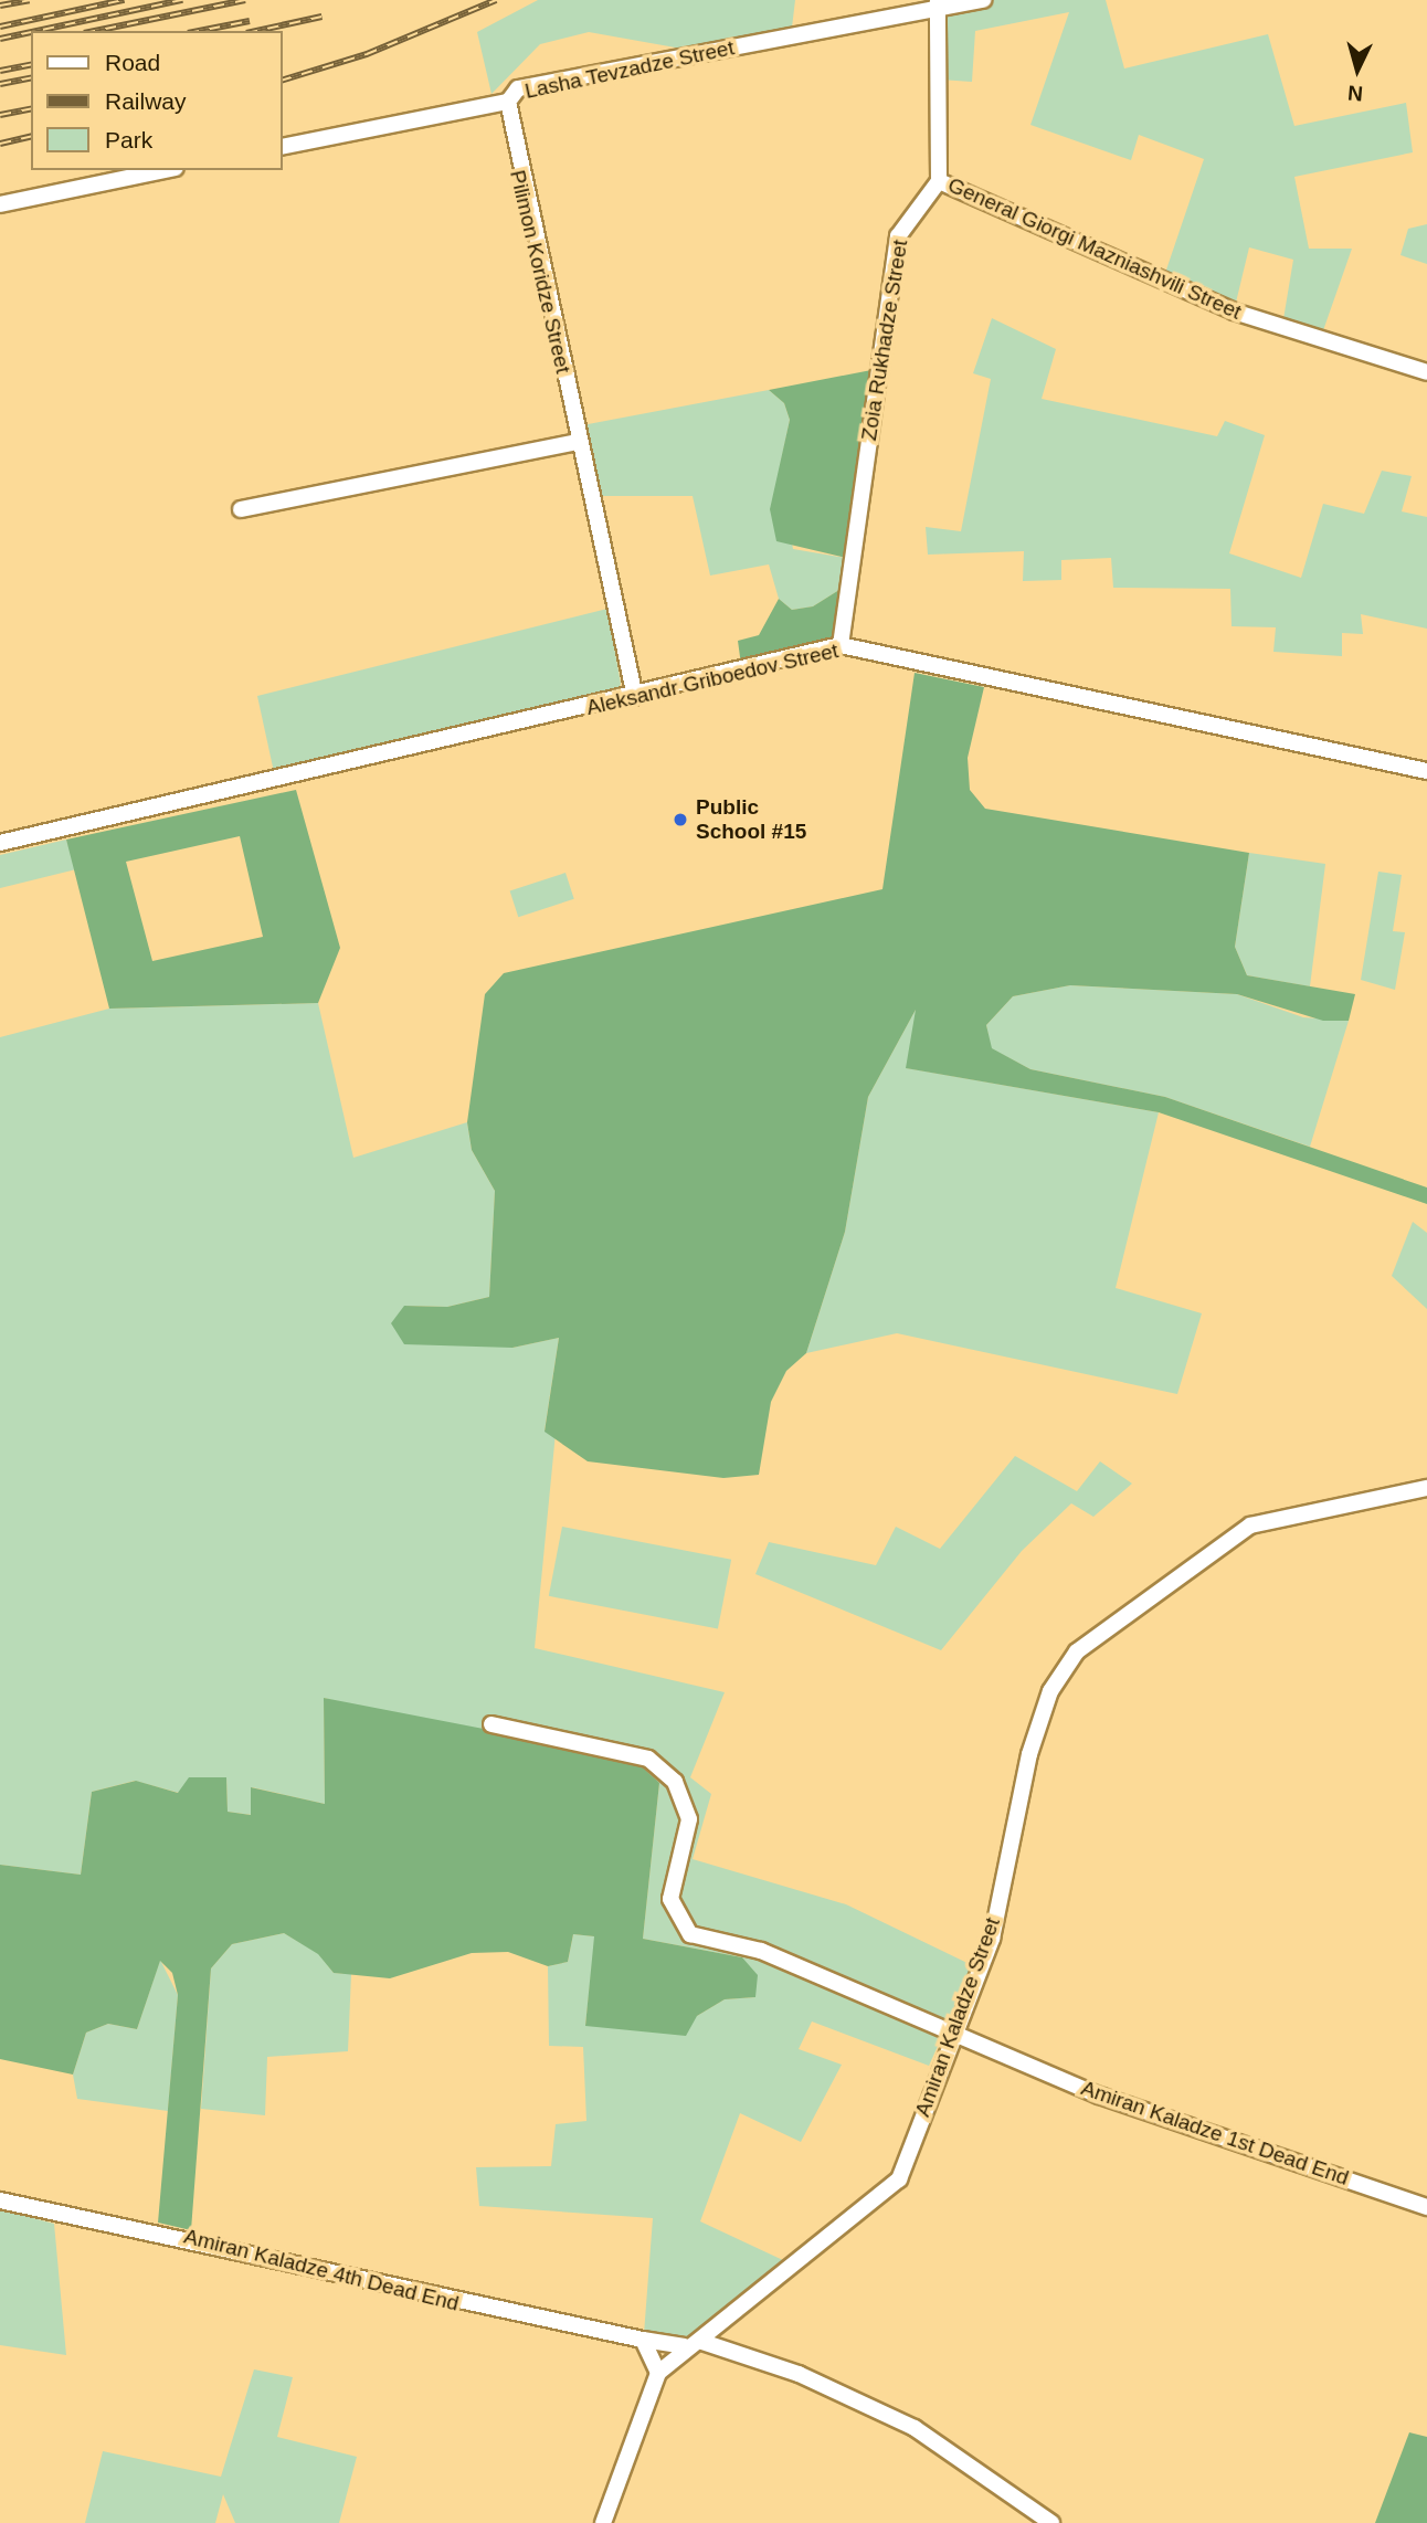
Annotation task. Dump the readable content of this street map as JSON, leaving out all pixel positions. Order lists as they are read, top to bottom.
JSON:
{
  "streets": {
    "street": [
      "Lasha Tevzadze Street",
      "General Giorgi Mazniashvili Street",
      "Pilimon Koridze Street",
      "Zoia Rukhadze Street",
      "Aleksandr Griboedov Street",
      "Amiran Kaladze Street",
      "Amiran Kaladze 1st Dead End",
      "Amiran Kaladze 4th Dead End"
    ]
  },
  "crossings": [
    ["Lasha Tevzadze Street", "Pilimon Koridze Street"],
    ["General Giorgi Mazniashvili Street", "Zoia Rukhadze Street"],
    ["Pilimon Koridze Street", "Aleksandr Griboedov Street"],
    ["Zoia Rukhadze Street", "Aleksandr Griboedov Street"],
    ["Amiran Kaladze Street", "Amiran Kaladze 1st Dead End"],
    ["Amiran Kaladze Street", "Amiran Kaladze 4th Dead End"]
  ],
  "places": ["Public School #15"],
  "legend": ["Road", "Railway", "Park"],
  "north": "bottom"
}
